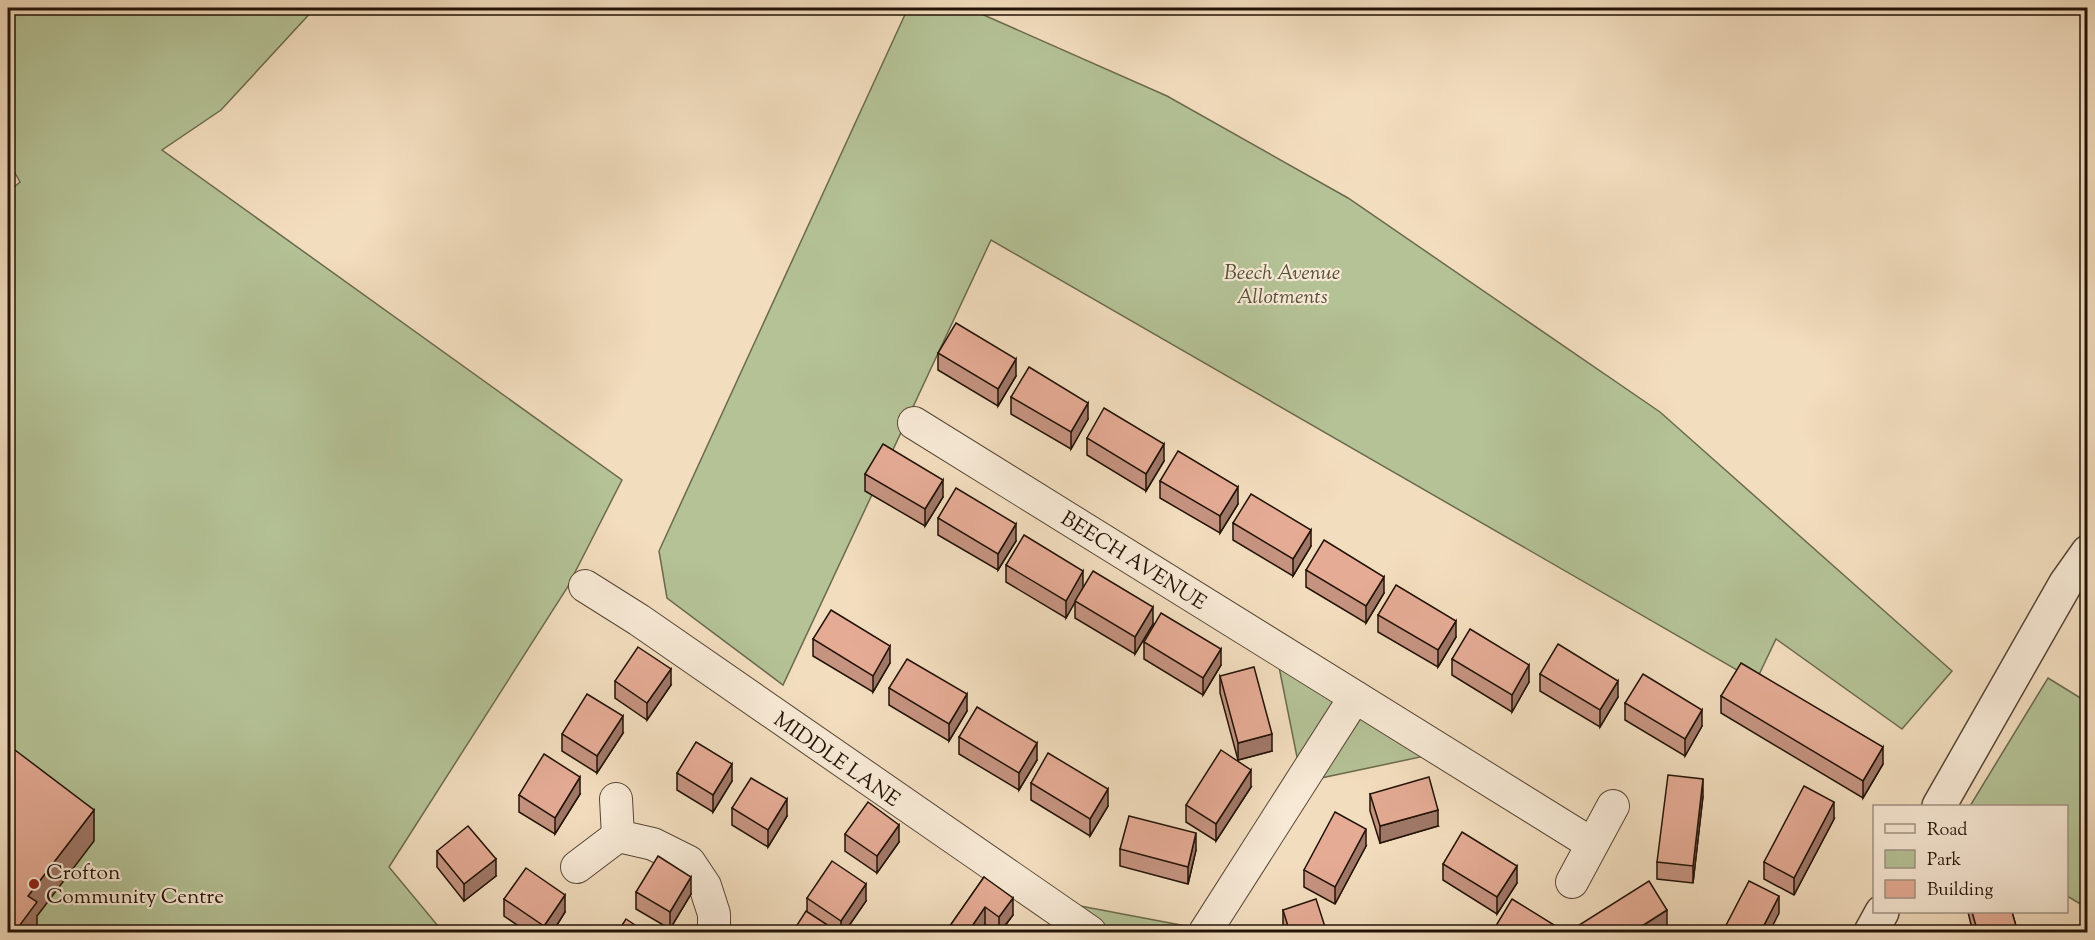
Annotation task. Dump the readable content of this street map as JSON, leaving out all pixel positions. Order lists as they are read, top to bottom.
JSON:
{
  "streets": {
    "street": ["BEECH AVENUE", "MIDDLE LANE"]
  },
  "parks": ["Beech Avenue Allotments"],
  "places": ["Crofton Community Centre"],
  "legend": ["Road", "Park", "Building"]
}
